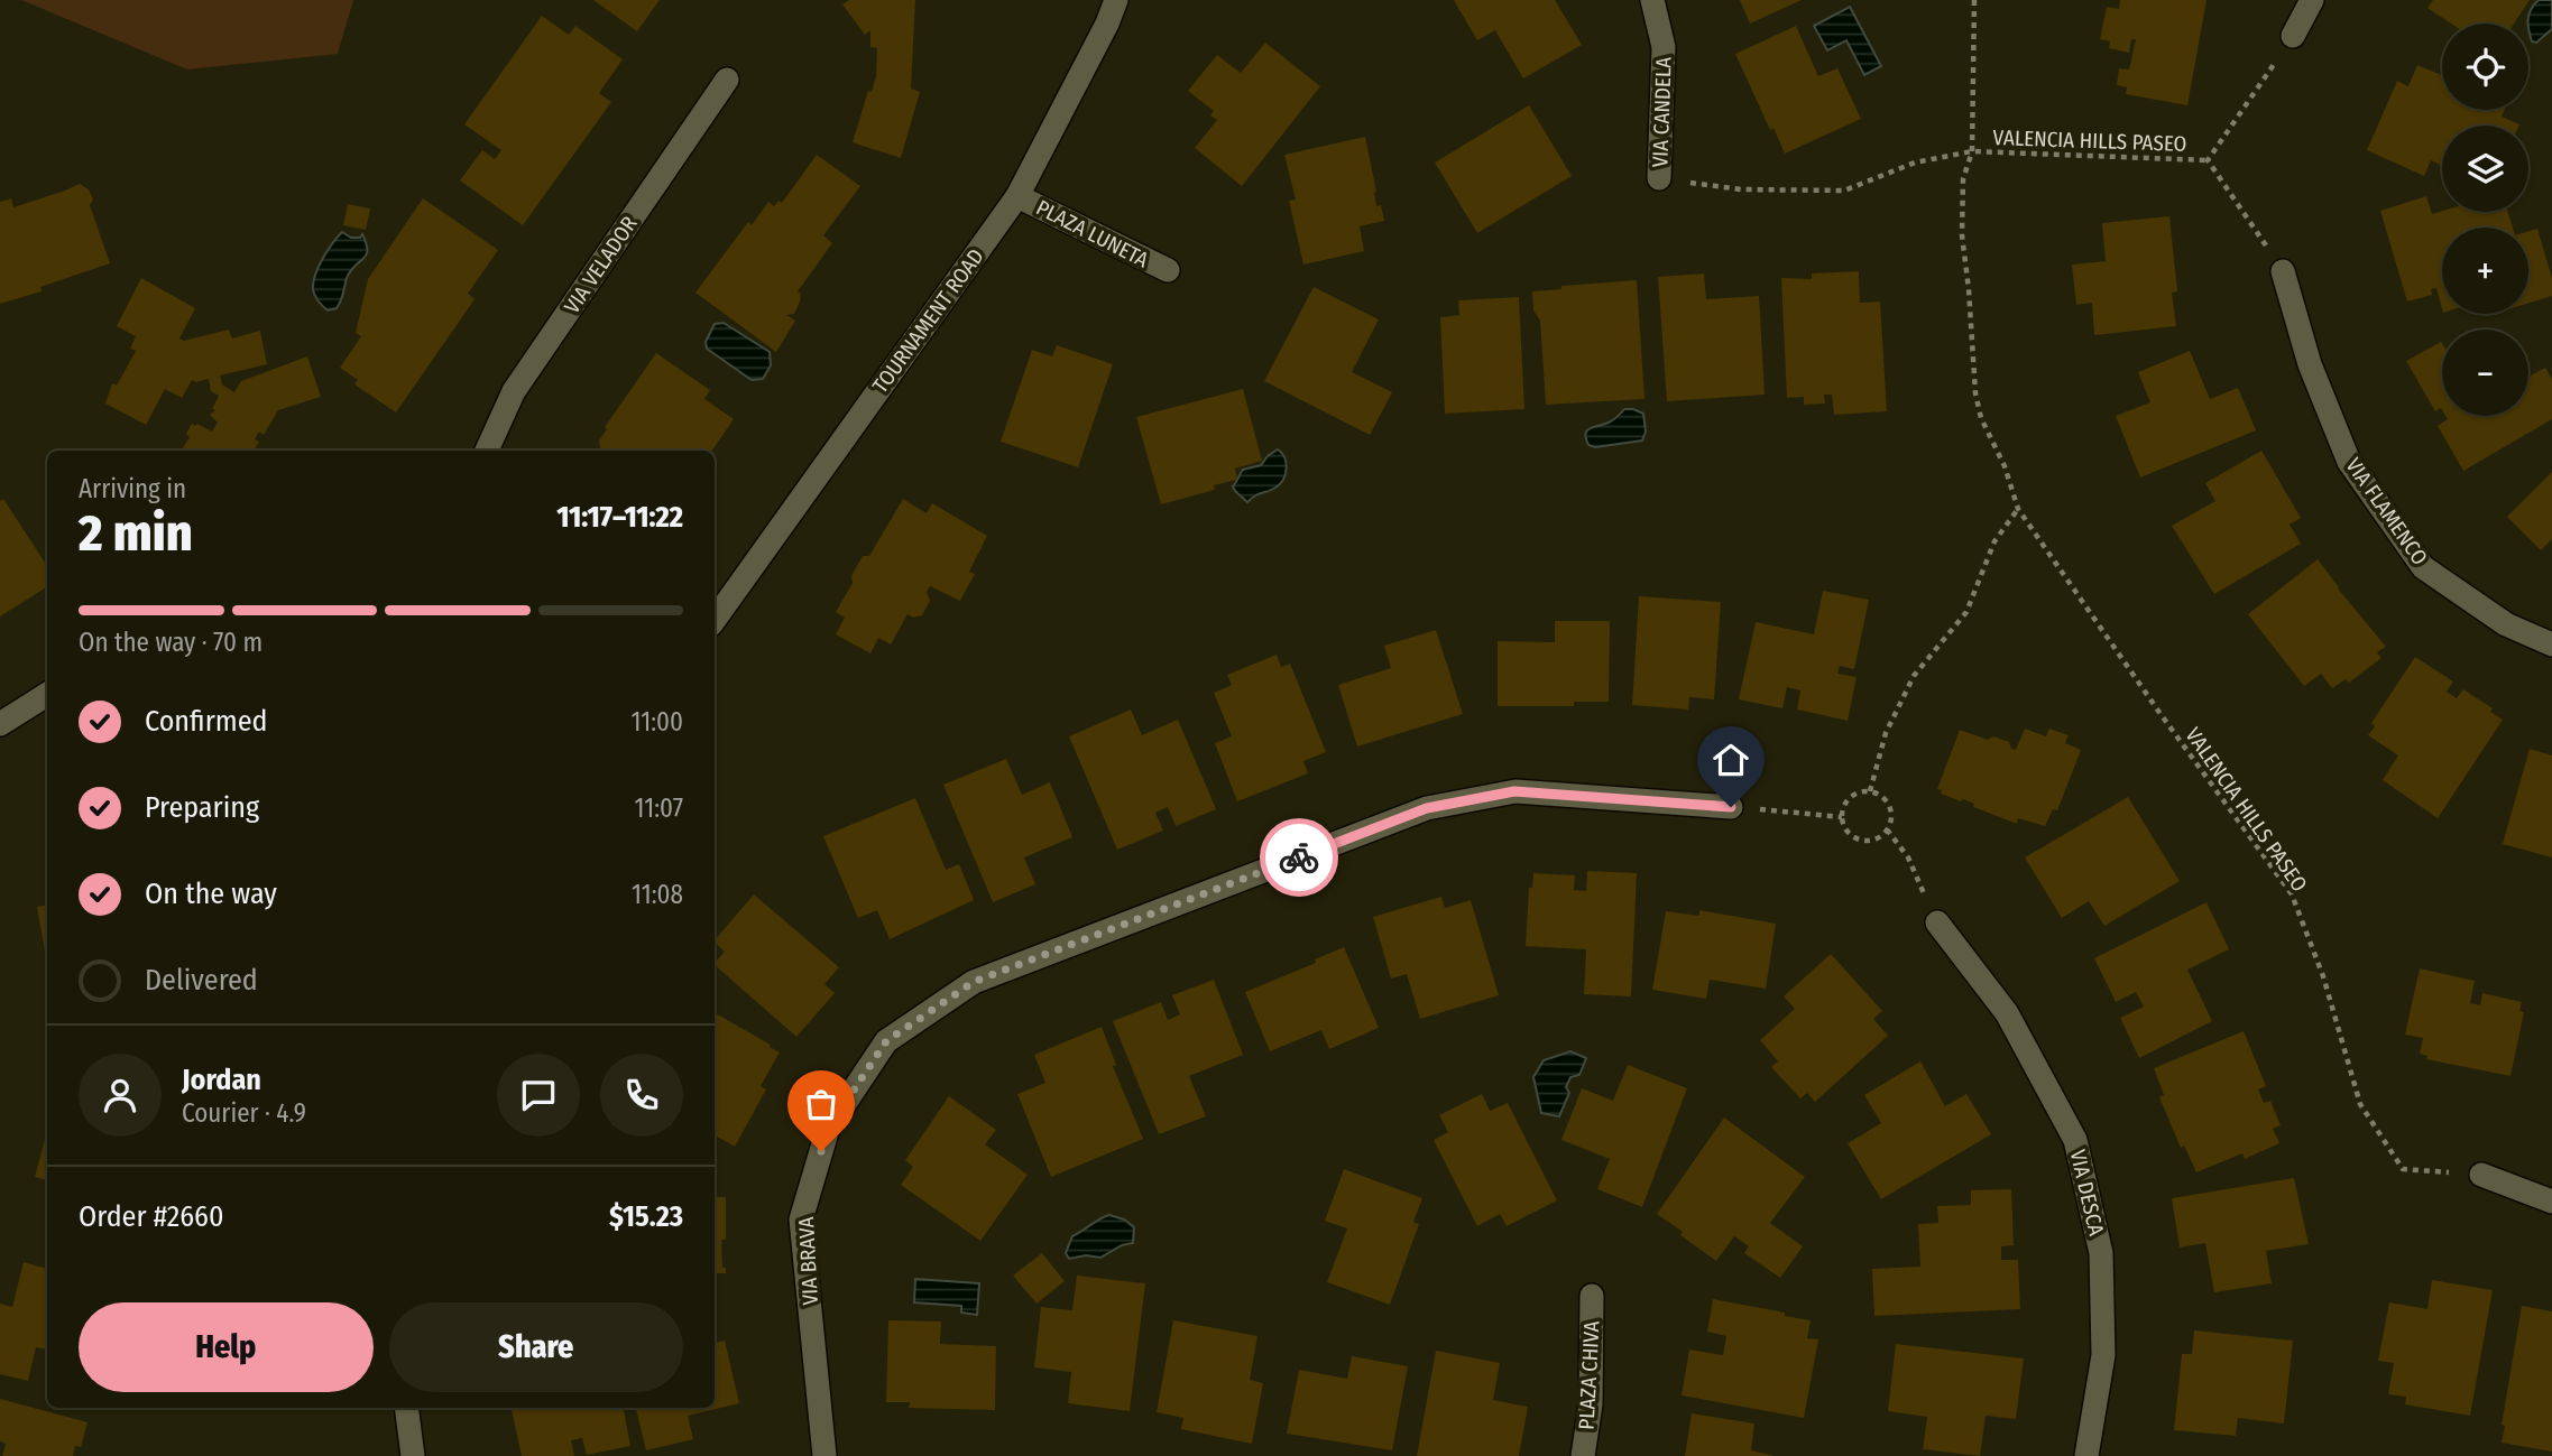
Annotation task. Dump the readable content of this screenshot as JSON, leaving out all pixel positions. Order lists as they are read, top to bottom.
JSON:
{
  "streets": {
    "street": [
      "VIA CANDELA",
      "PLAZA LUNETA",
      "VIA VELADOR",
      "TOURNAMENT ROAD",
      "VIA FLAMENCO",
      "VIA DESCA",
      "VIA BRAVA",
      "PLAZA CHIVA"
    ],
    "path": ["VALENCIA HILLS PASEO"]
  },
  "crossings": [
    ["VIA CANDELA", "VALENCIA HILLS PASEO"],
    ["VALENCIA HILLS PASEO", "VIA FLAMENCO"],
    ["PLAZA LUNETA", "TOURNAMENT ROAD"]
  ],
  "page": {
    "map_buttons": ["+", "−"],
    "heading": ["2 min", "Arriving in", "11:17–11:22"],
    "panel": [
      "Jordan",
      "Courier · 4.9",
      "Order #2660",
      "$15.23"
    ],
    "bar": "On the way · 70 m",
    "list": [
      ["Confirmed", "11:00"],
      ["Preparing", "11:07"],
      ["On the way", "11:08"],
      "Delivered"
    ],
    "buttons": ["Help", "Share"]
  }
}
